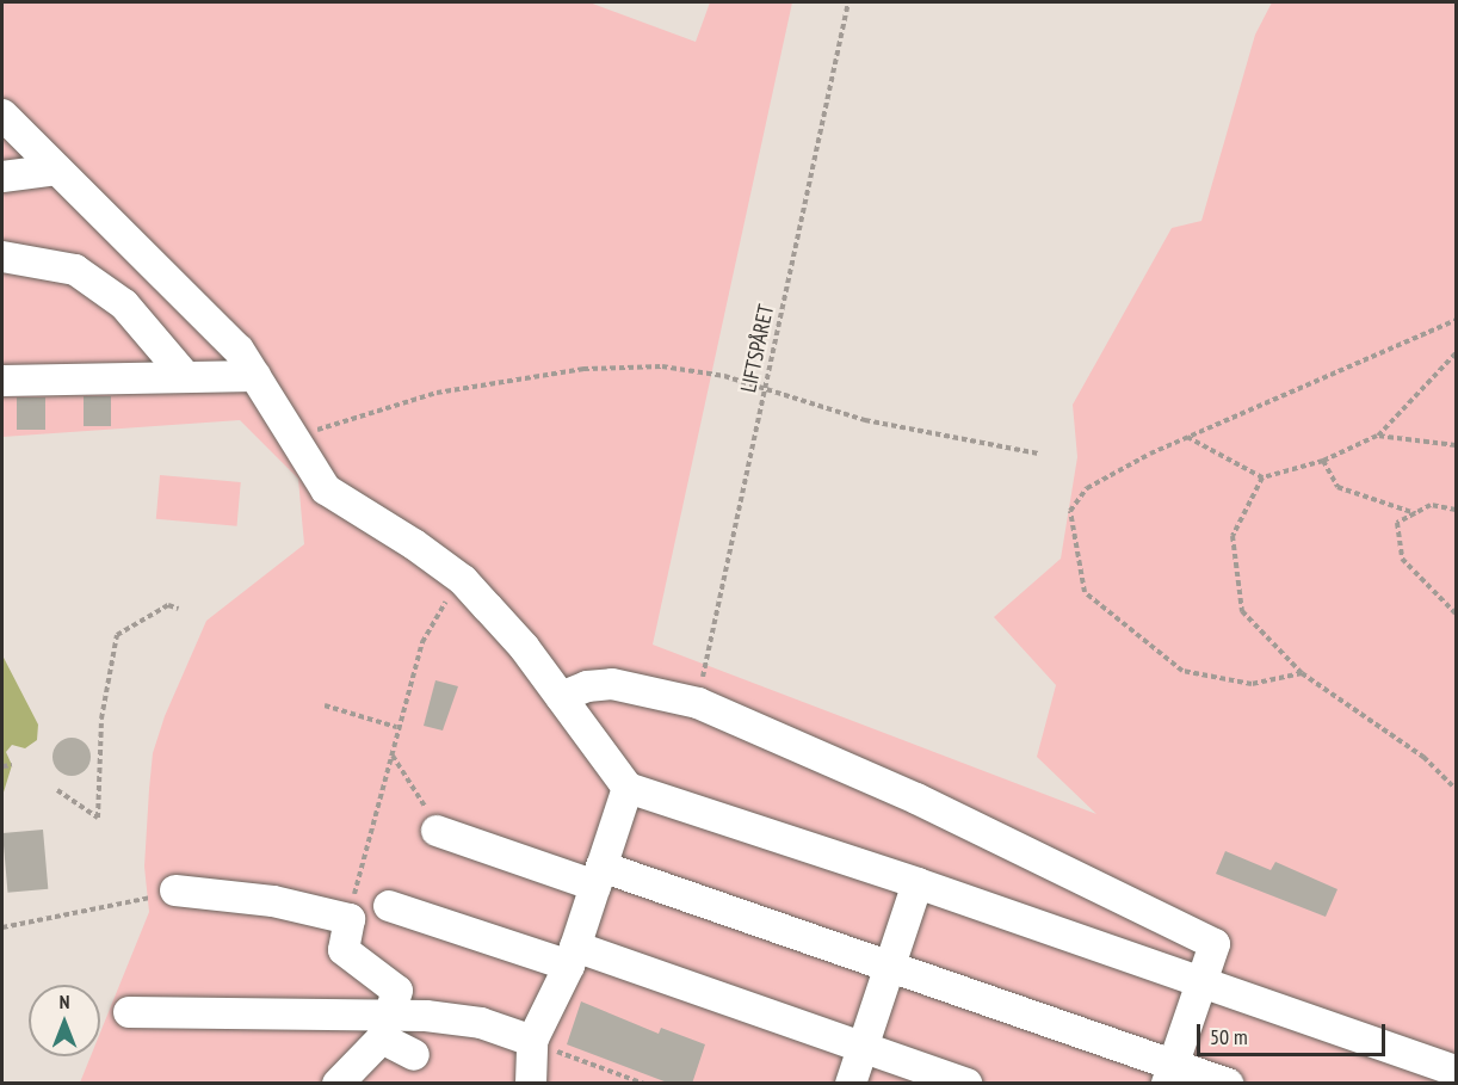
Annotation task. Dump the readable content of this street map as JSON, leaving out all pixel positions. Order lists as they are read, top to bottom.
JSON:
{
  "streets": {
    "path": ["LIFTSPÅRET"]
  },
  "scale_bar": "50 m",
  "north": "top"
}
